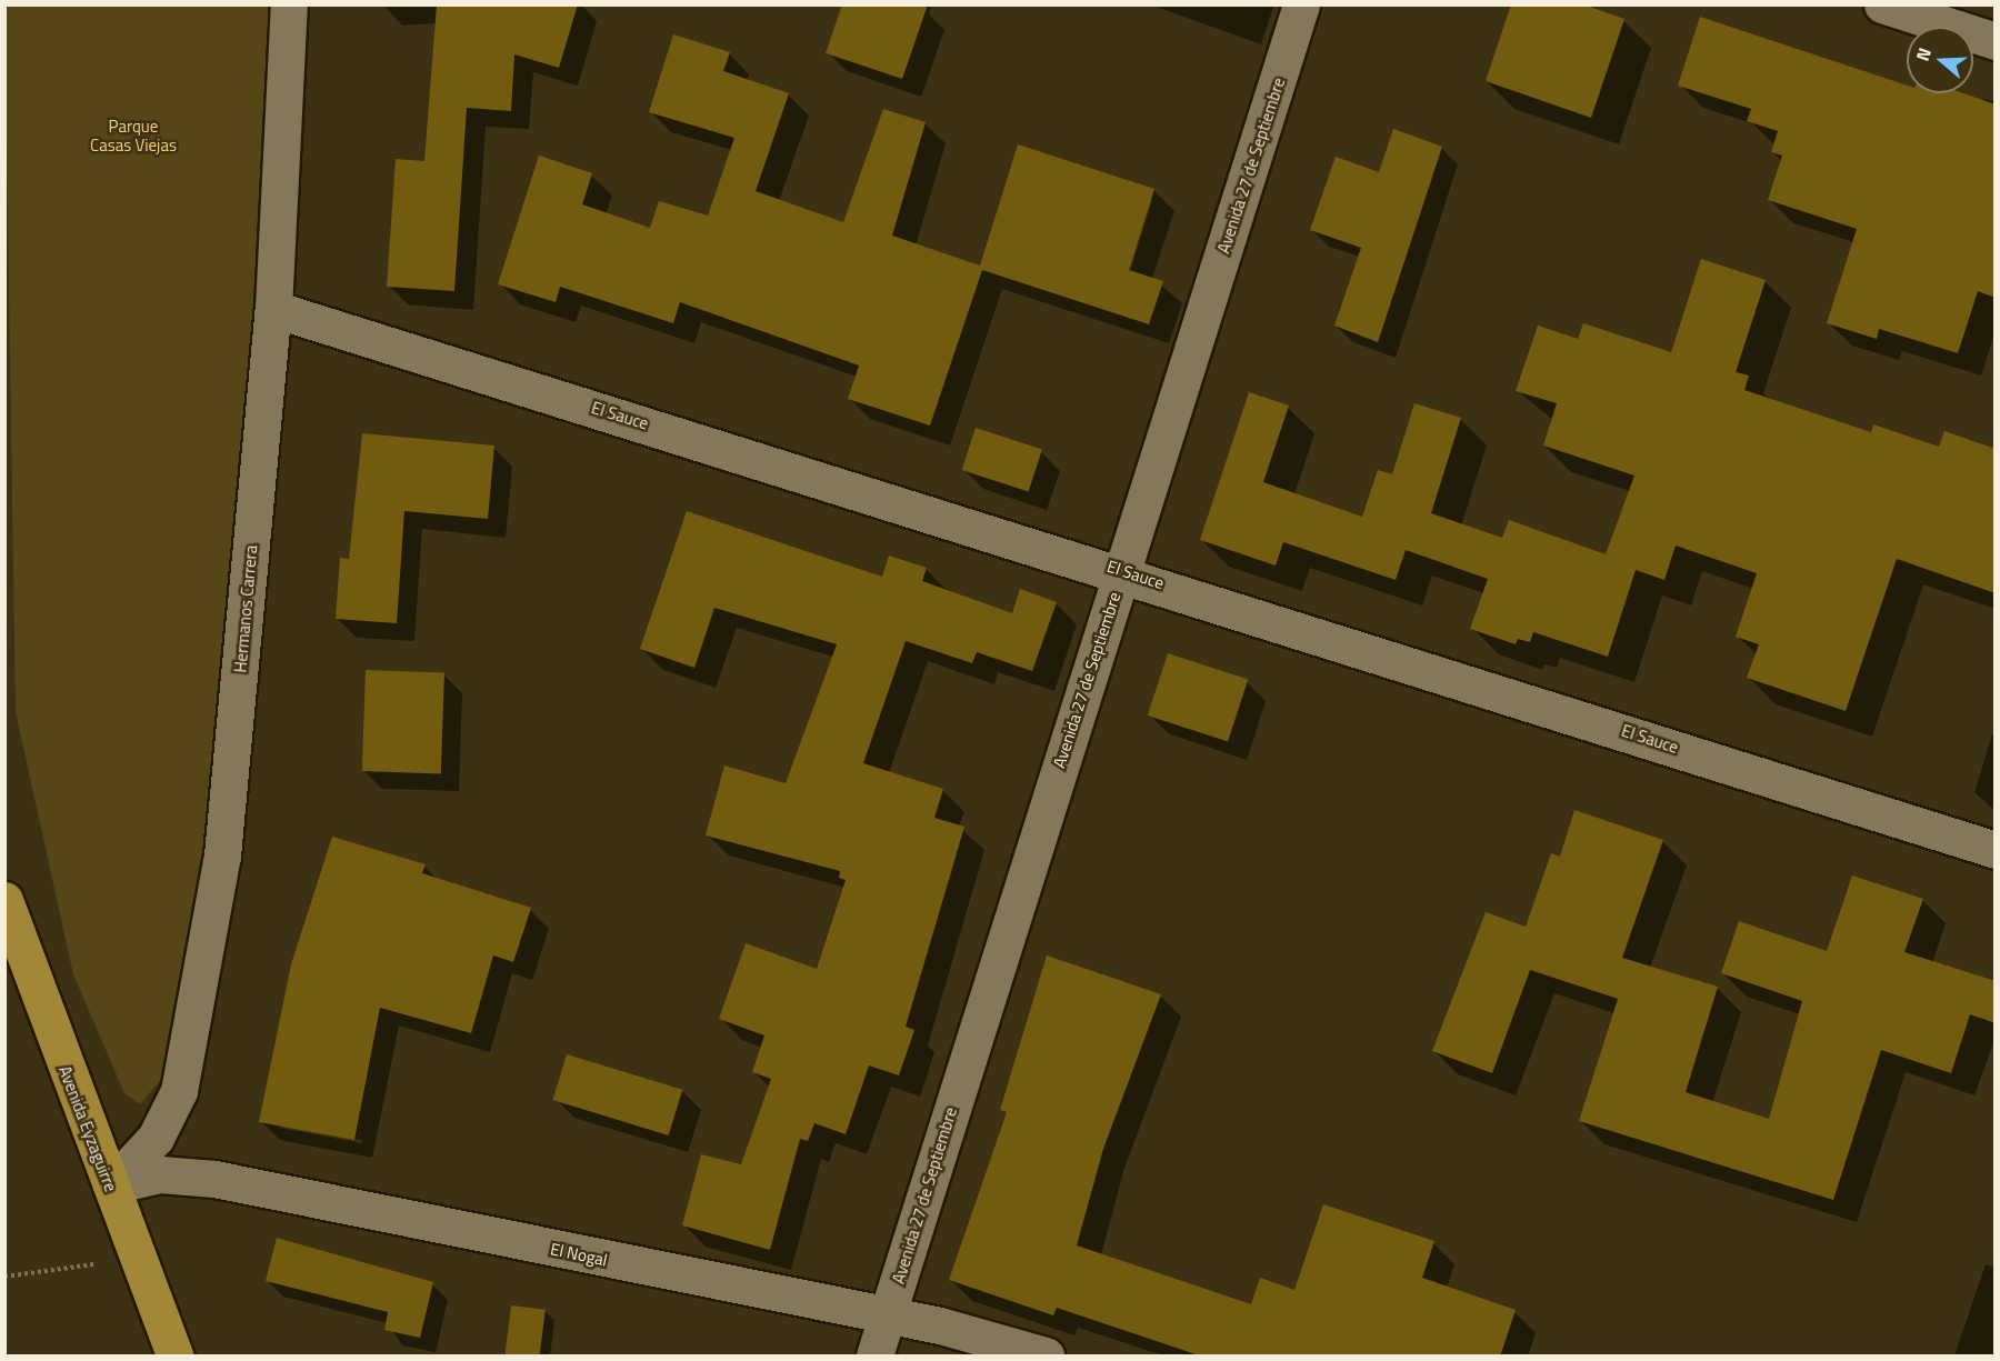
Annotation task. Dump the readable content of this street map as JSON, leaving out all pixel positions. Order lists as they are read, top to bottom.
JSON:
{
  "streets": {
    "main road": ["Avenida Eyzaguirre"],
    "street": [
      "Avenida 27 de Septiembre",
      "El Sauce",
      "Hermanos Carrera",
      "El Nogal"
    ]
  },
  "crossings": [
    ["Avenida 27 de Septiembre", "El Sauce"],
    ["Avenida 27 de Septiembre", "El Nogal"],
    ["El Sauce", "Hermanos Carrera"],
    ["Hermanos Carrera", "Avenida Eyzaguirre"],
    ["Hermanos Carrera", "El Nogal"],
    ["Avenida Eyzaguirre", "El Nogal"]
  ],
  "parks": ["Parque Casas Viejas"],
  "north": "left"
}
